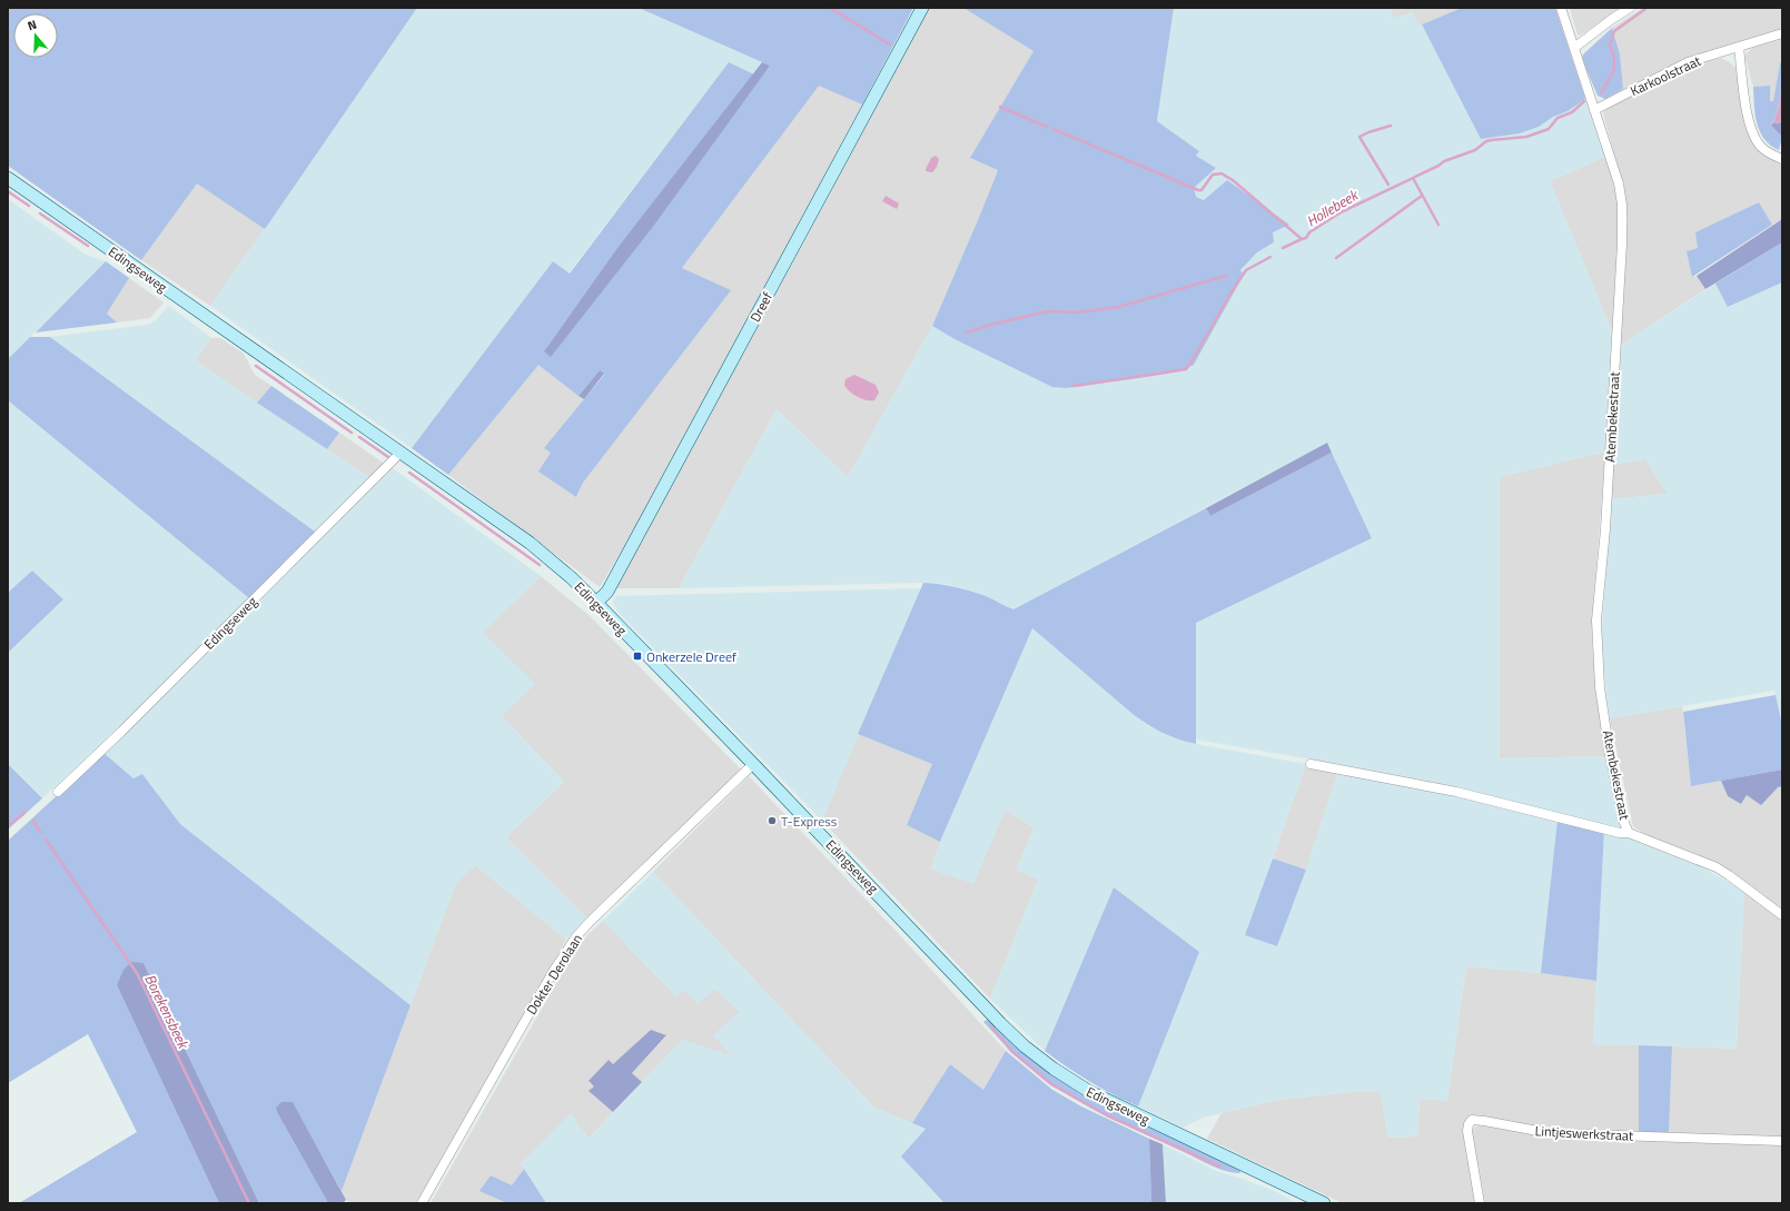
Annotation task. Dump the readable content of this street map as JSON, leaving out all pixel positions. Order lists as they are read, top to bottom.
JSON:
{
  "streets": {
    "main road": ["Edingseweg", "Dreef"],
    "street": [
      "Karkoolstraat",
      "Atembekestraat",
      "Dokter Derolaan",
      "Lintjeswerkstraat"
    ]
  },
  "crossings": [
    ["Karkoolstraat", "Atembekestraat"],
    ["Edingseweg", "Dreef"],
    ["Edingseweg", "Dokter Derolaan"]
  ],
  "water": ["Hollebeek", "Borekensbeek"],
  "places": {
    "transit": ["Onkerzele Dreef"],
    "other": ["T-Express"]
  },
  "north": "top"
}
